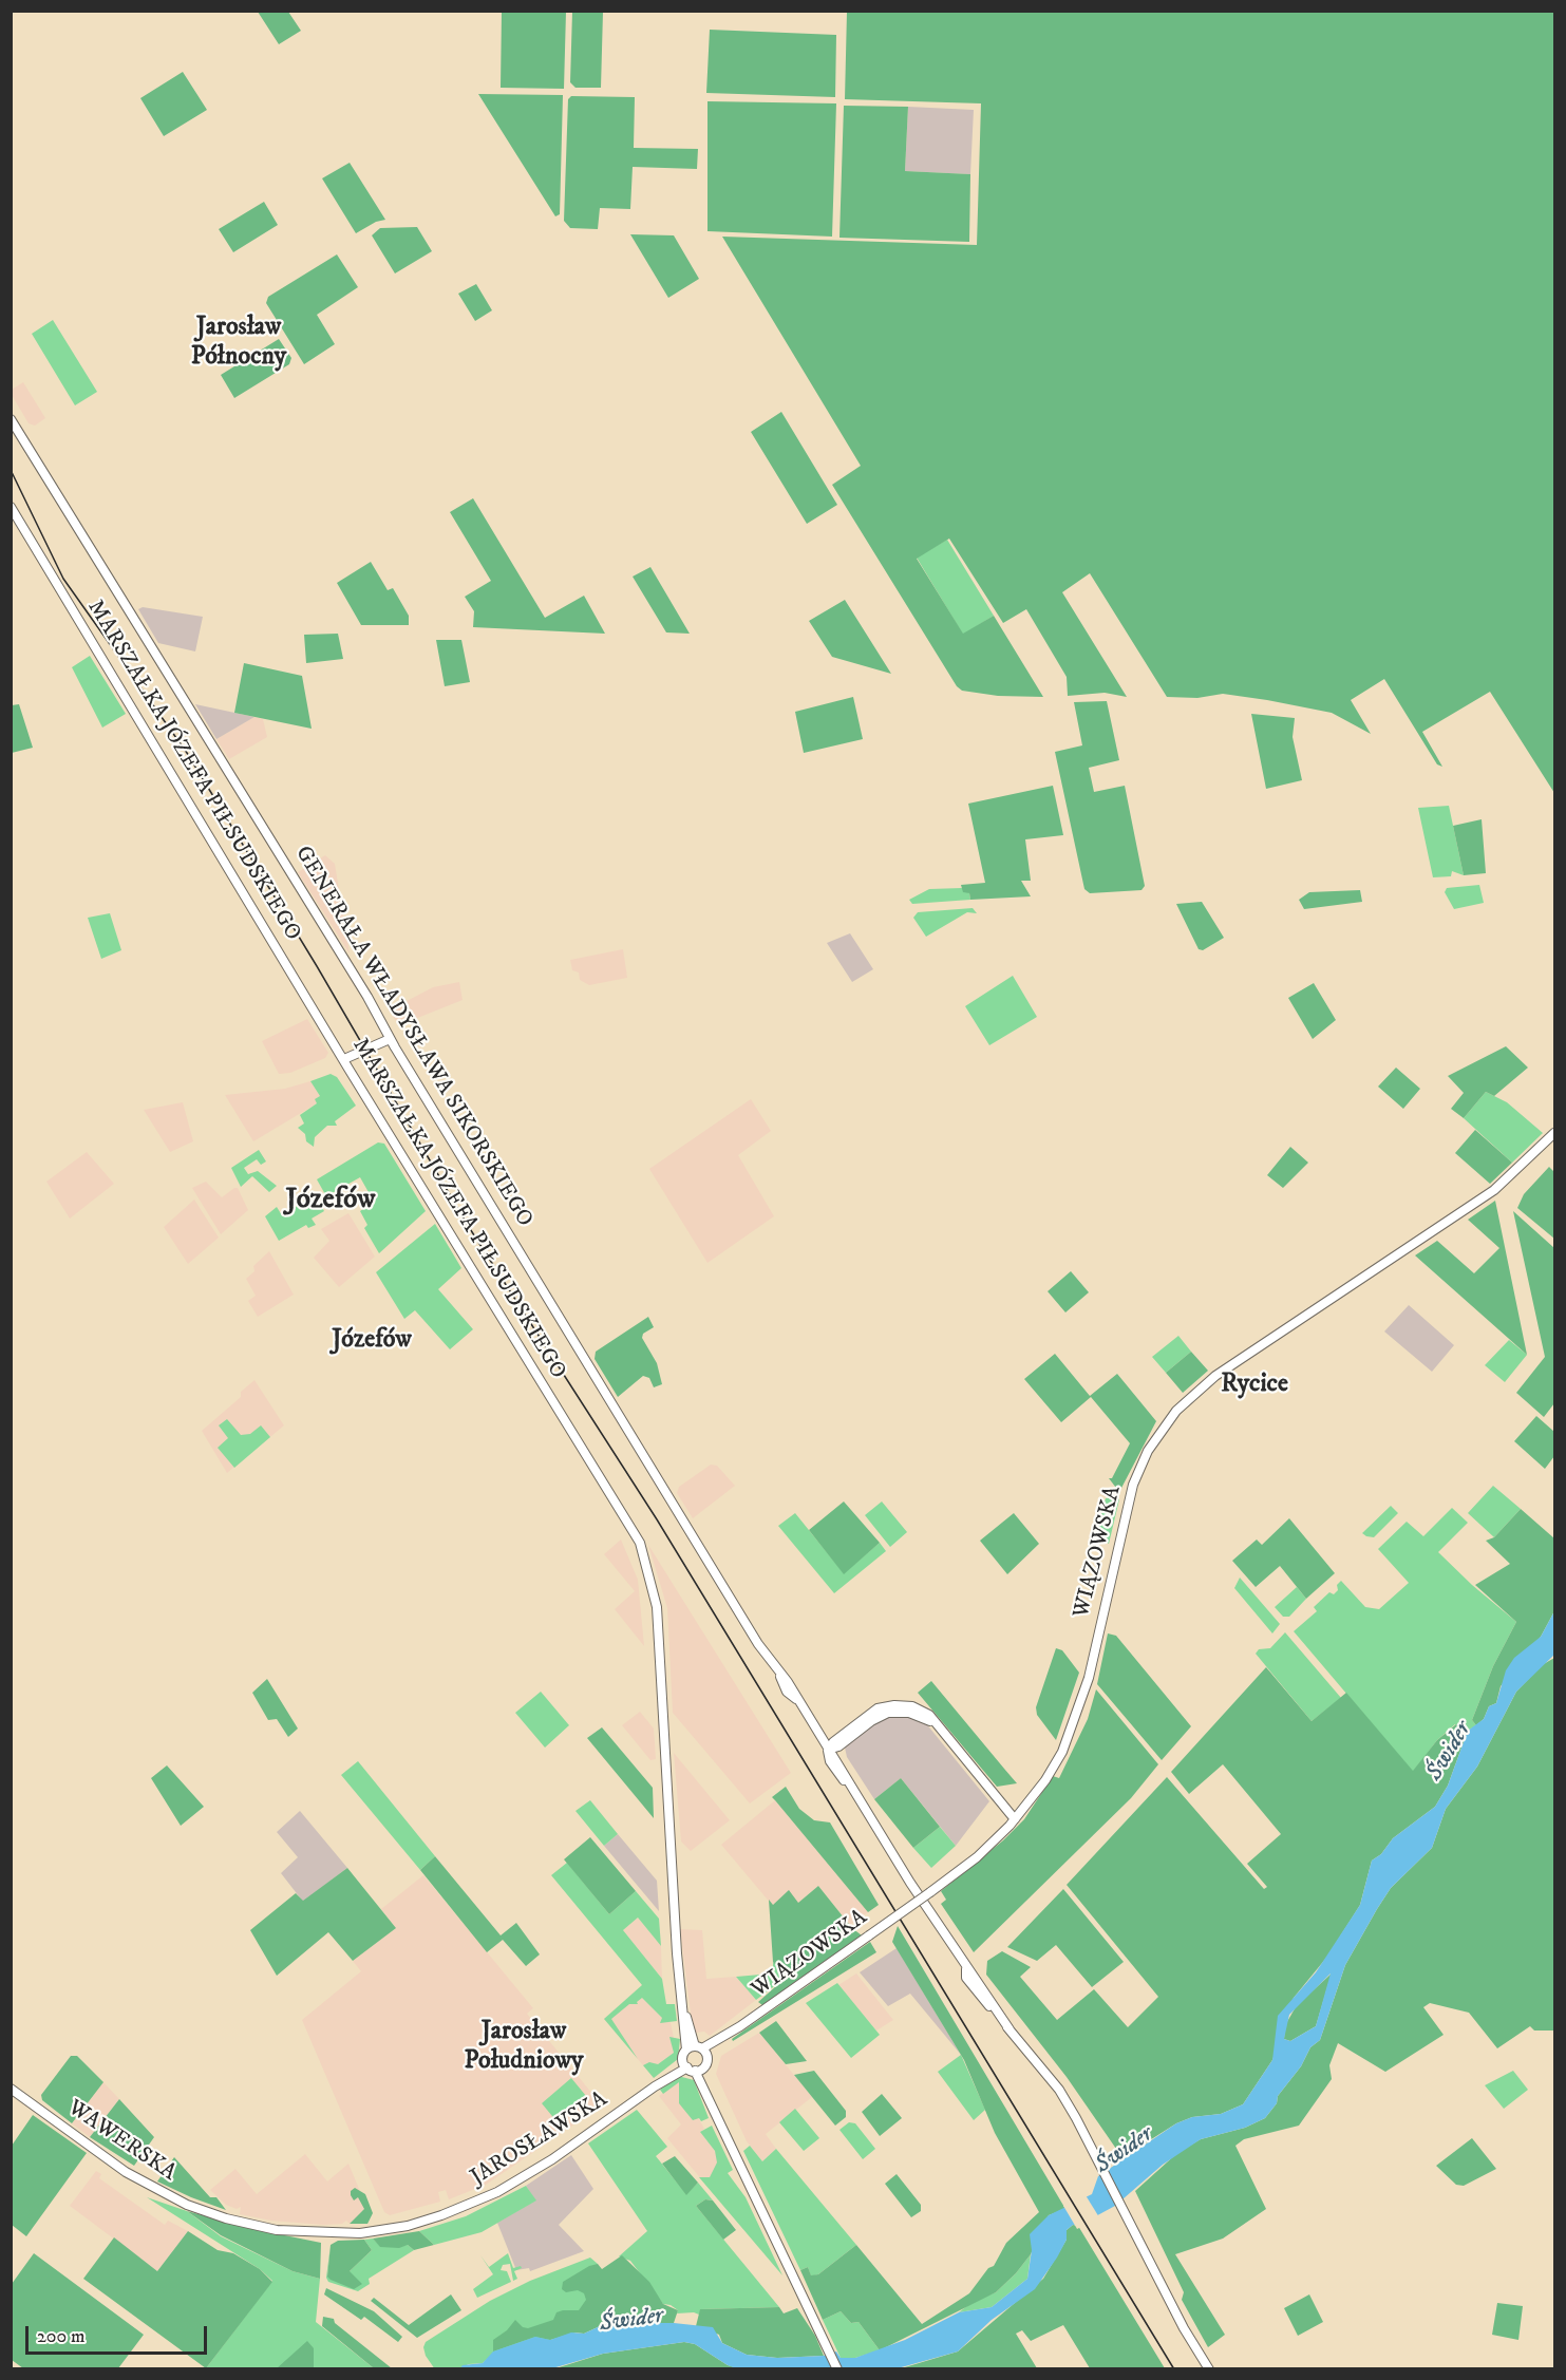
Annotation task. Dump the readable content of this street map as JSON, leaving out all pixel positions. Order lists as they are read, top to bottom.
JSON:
{
  "streets": {
    "main road": [
      "MARSZAŁKA JÓZEFA PIŁSUDSKIEGO",
      "GENERAŁA WŁADYSŁAWA SIKORSKIEGO",
      "WIĄZOWSKA",
      "JAROSŁAWSKA",
      "WAWERSKA"
    ]
  },
  "crossings": [
    ["MARSZAŁKA JÓZEFA PIŁSUDSKIEGO", "WIĄZOWSKA"],
    ["JAROSŁAWSKA", "WAWERSKA"]
  ],
  "districts": [
    "Jarosław Północny",
    "Józefów",
    "Józefów",
    "Rycice",
    "Jarosław Południowy"
  ],
  "water": ["Świder"],
  "scale_bar": "200 m"
}
